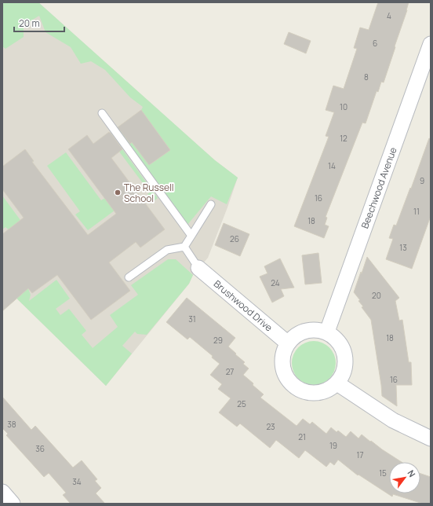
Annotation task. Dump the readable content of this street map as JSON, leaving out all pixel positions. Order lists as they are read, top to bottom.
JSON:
{
  "streets": {
    "street": ["Beechwood Avenue", "Brushwood Drive"]
  },
  "crossings": [
    ["Beechwood Avenue", "Brushwood Drive"]
  ],
  "places": ["The Russell School"],
  "house_numbers": [
    "4",
    "6",
    "8",
    "10",
    "12",
    "14",
    "9",
    "16",
    "11",
    "18",
    "26",
    "13",
    "24",
    "20",
    "31",
    "18",
    "29",
    "27",
    "16",
    "25",
    "38",
    "23",
    "21",
    "19",
    "36",
    "17",
    "15",
    "34"
  ],
  "scale_bar": "20 m",
  "north": "top right"
}
